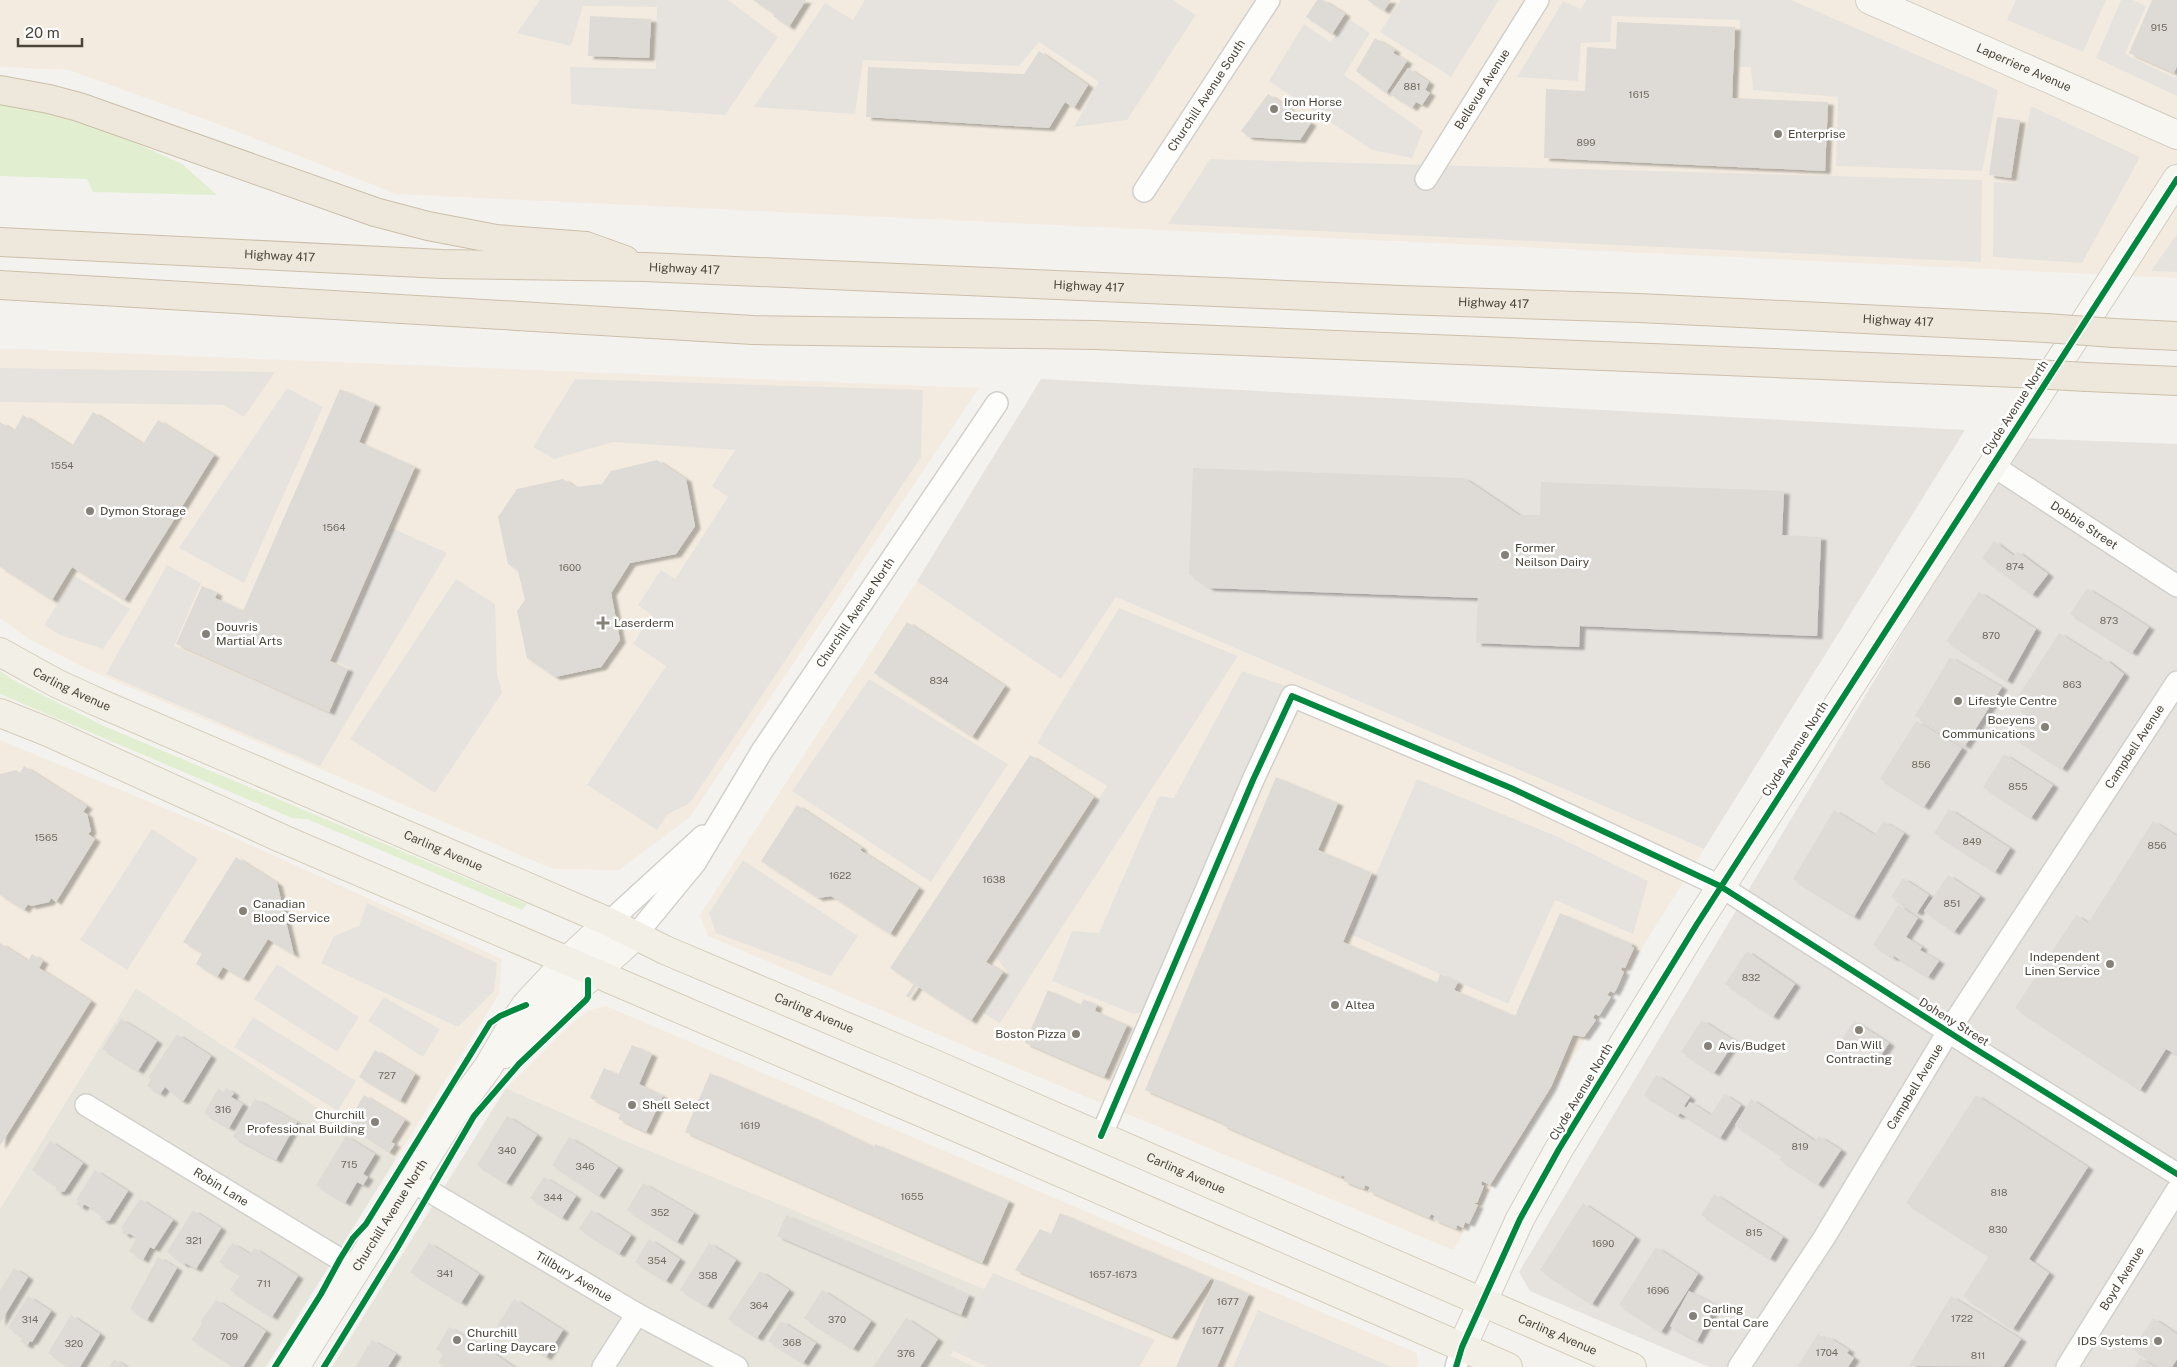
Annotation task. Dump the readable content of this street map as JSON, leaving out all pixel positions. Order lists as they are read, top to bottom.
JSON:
{
  "streets": {
    "highway": ["Highway 417"],
    "main road": ["Carling Avenue"],
    "street": [
      "Laperriere Avenue",
      "Bellevue Avenue",
      "Churchill Avenue South",
      "Clyde Avenue North",
      "Dobbie Street",
      "Churchill Avenue North",
      "Campbell Avenue",
      "Doheny Street",
      "Robin Lane",
      "Tillbury Avenue",
      "Boyd Avenue"
    ]
  },
  "crossings": [
    ["Clyde Avenue North", "Dobbie Street"],
    ["Clyde Avenue North", "Carling Avenue"],
    ["Clyde Avenue North", "Doheny Street"],
    ["Churchill Avenue North", "Carling Avenue"],
    ["Churchill Avenue North", "Robin Lane"],
    ["Churchill Avenue North", "Tillbury Avenue"],
    ["Carling Avenue", "Doheny Street"],
    ["Campbell Avenue", "Doheny Street"]
  ],
  "places": {
    "other": [
      "Iron Horse Security",
      "Enterprise",
      "Dymon Storage",
      "Former Neilson Dairy",
      "Douvris Martial Arts",
      "Lifestyle Centre",
      "Boeyens Communications",
      "Canadian Blood Service",
      "Independent Linen Service",
      "Altea",
      "Dan Will Contracting",
      "Boston Pizza",
      "Avis/Budget",
      "Shell Select",
      "Churchill Professional Building",
      "Carling Dental Care",
      "Churchill Carling Daycare",
      "IDS Systems"
    ],
    "health": ["Laserderm"]
  },
  "house_numbers": [
    "915",
    "881",
    "1615",
    "899",
    "1554",
    "1564",
    "874",
    "1600",
    "873",
    "870",
    "834",
    "863",
    "856",
    "855",
    "1565",
    "849",
    "856",
    "1622",
    "1638",
    "851",
    "832",
    "727",
    "316",
    "1619",
    "819",
    "340",
    "715",
    "346",
    "818",
    "1655",
    "344",
    "352",
    "830",
    "815",
    "321",
    "1690",
    "354",
    "341",
    "1657-1673",
    "358",
    "711",
    "1696",
    "1677",
    "364",
    "1722",
    "314",
    "370",
    "1677",
    "709",
    "368",
    "320",
    "1704",
    "376",
    "811"
  ],
  "scale_bar": "20 m"
}
